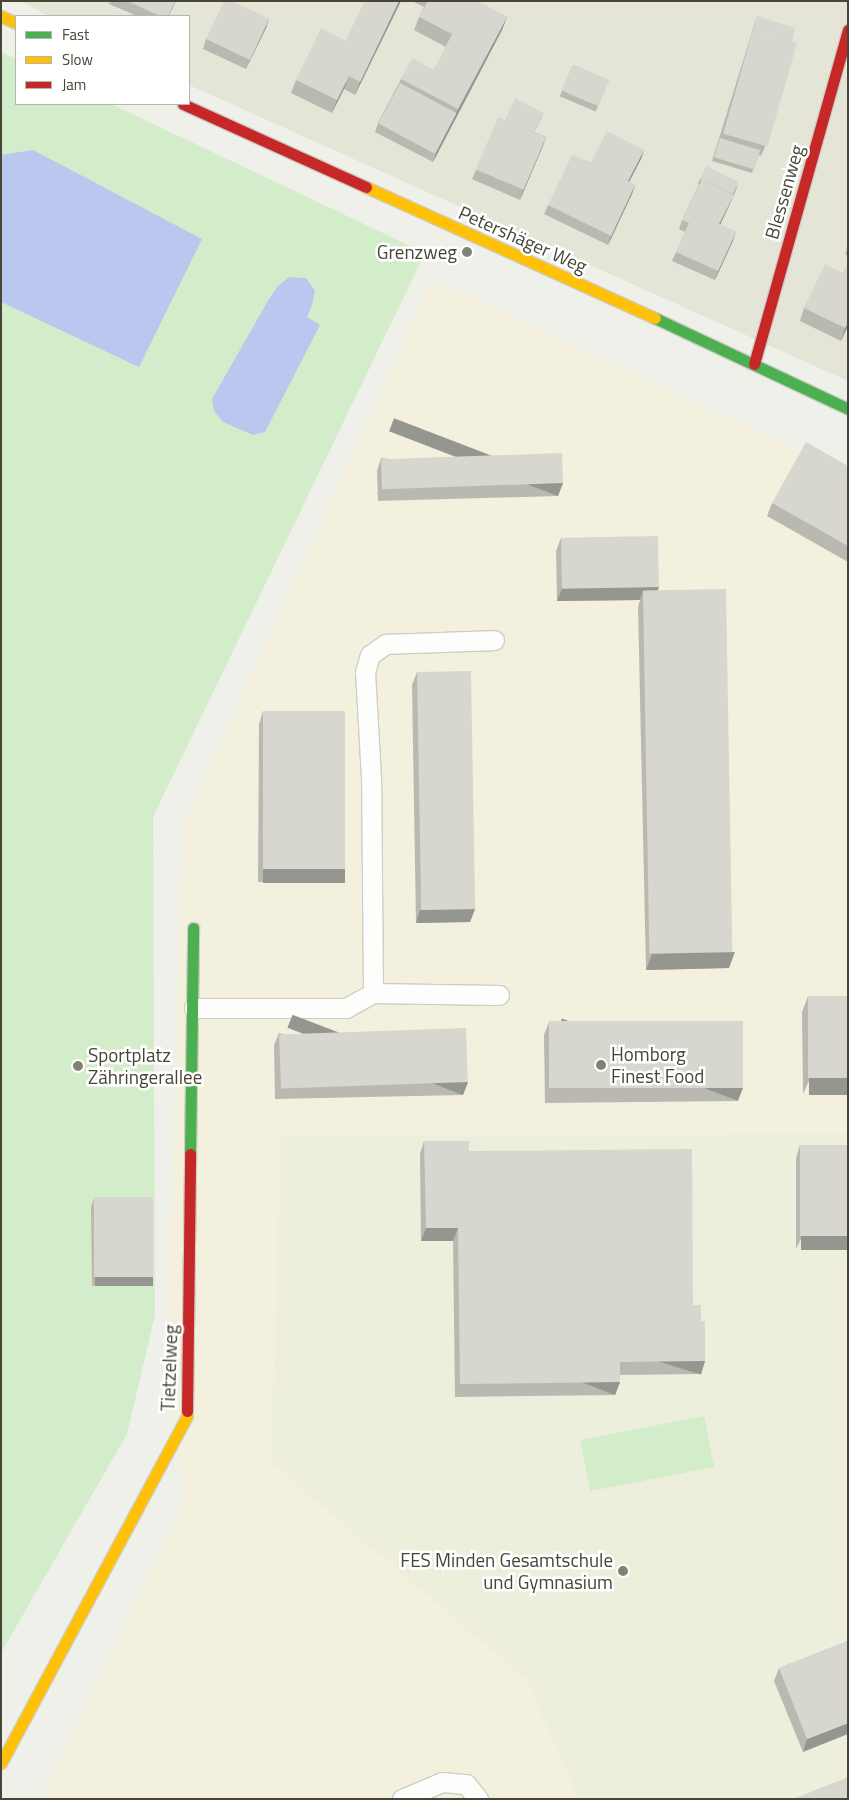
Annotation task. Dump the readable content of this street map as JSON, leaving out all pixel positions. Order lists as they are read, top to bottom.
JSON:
{
  "streets": {
    "street": ["Blessenweg", "Petershäger Weg", "Tietzelweg"]
  },
  "crossings": [
    ["Blessenweg", "Petershäger Weg"]
  ],
  "places": [
    "Grenzweg",
    "Homborg Finest Food",
    "Sportplatz Zähringerallee",
    "FES Minden Gesamtschule und Gymnasium"
  ],
  "legend": ["Fast", "Slow", "Jam"]
}
